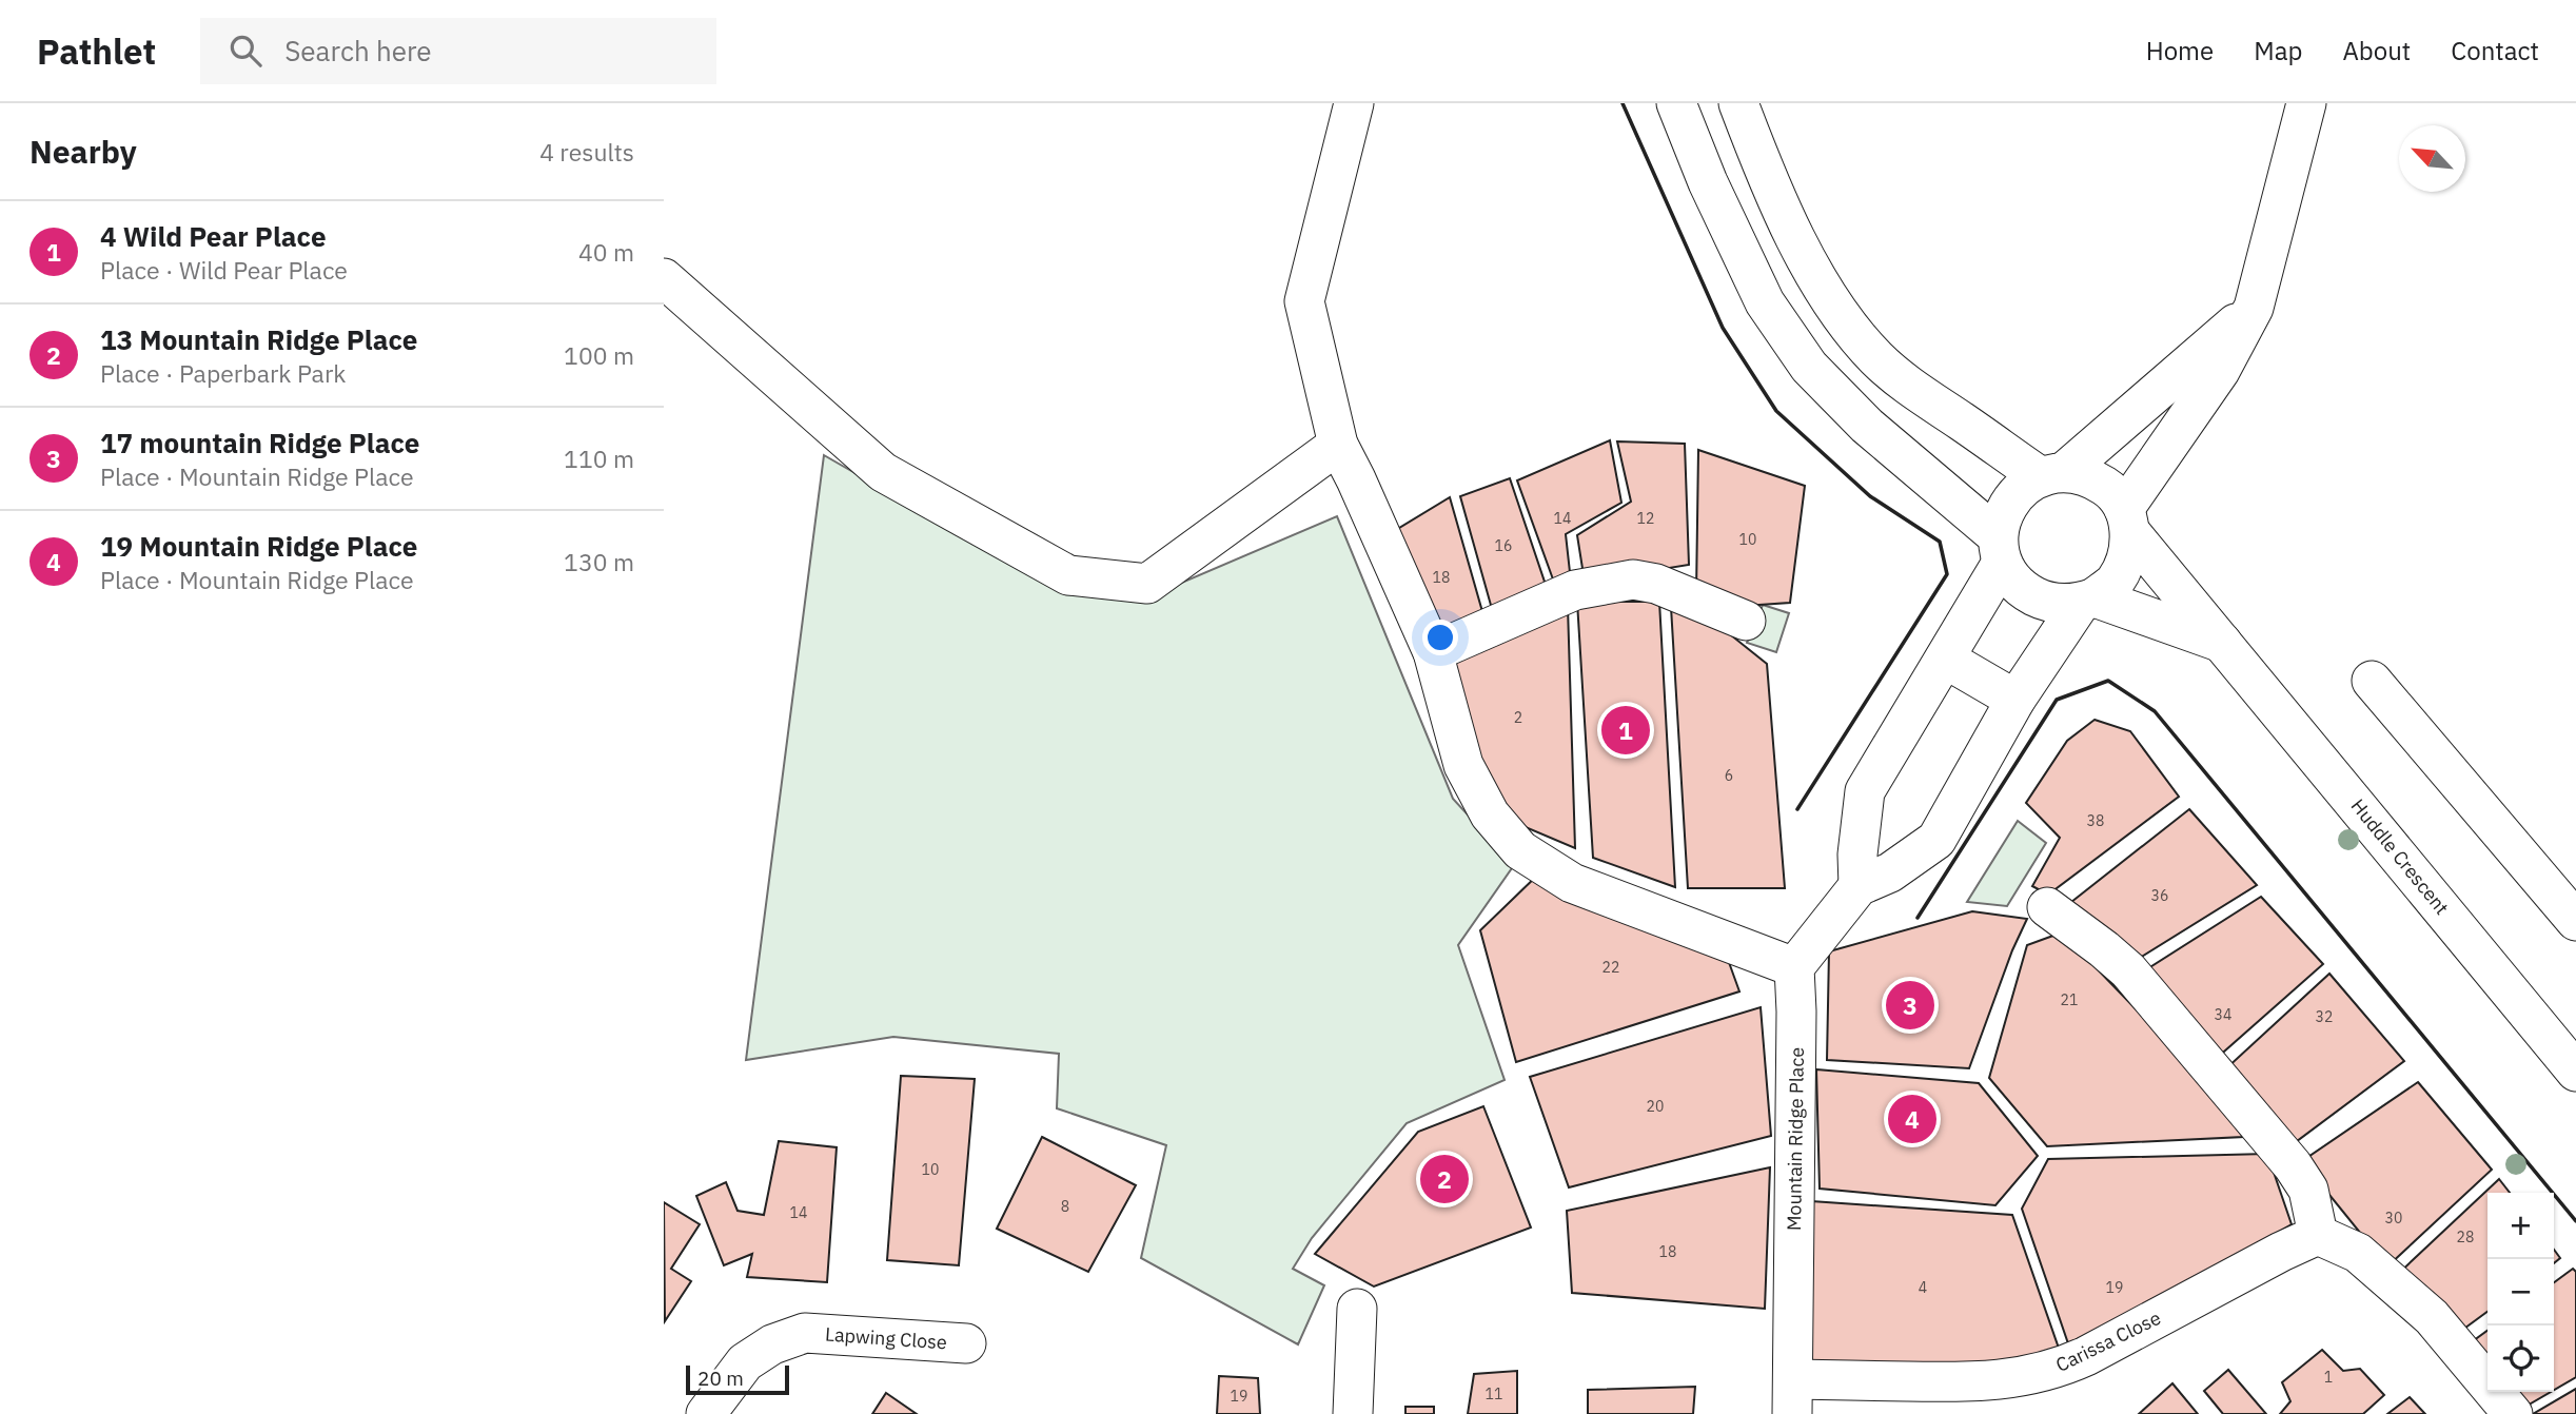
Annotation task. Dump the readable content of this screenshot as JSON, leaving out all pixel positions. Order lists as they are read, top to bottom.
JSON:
{
  "streets": {
    "street": [
      "Huddle Crescent",
      "Mountain Ridge Place",
      "Lapwing Close",
      "Carissa Close"
    ]
  },
  "crossings": [
    ["Mountain Ridge Place", "Carissa Close"]
  ],
  "house_numbers": [
    "14",
    "12",
    "10",
    "16",
    "18",
    "2",
    "6",
    "38",
    "36",
    "22",
    "21",
    "34",
    "32",
    "20",
    "10",
    "8",
    "14",
    "30",
    "28",
    "18",
    "4",
    "19",
    "1",
    "11",
    "19"
  ],
  "scale_bar": "20 m",
  "north": "top left",
  "page": {
    "header": "Pathlet",
    "search": "Search here",
    "nav": [
      "Home",
      "Map",
      "About",
      "Contact"
    ],
    "heading": ["Nearby", "4 results"],
    "list": [
      {
        "mark": "1",
        "name": "4 Wild Pear Place",
        "note": "Place · Wild Pear Place",
        "value": "40 m"
      },
      {
        "mark": "2",
        "name": "13 Mountain Ridge Place",
        "note": "Place · Paperbark Park",
        "value": "100 m"
      },
      {
        "mark": "3",
        "name": "17 mountain Ridge Place",
        "note": "Place · Mountain Ridge Place",
        "value": "110 m"
      },
      {
        "mark": "4",
        "name": "19 Mountain Ridge Place",
        "note": "Place · Mountain Ridge Place",
        "value": "130 m"
      }
    ],
    "pins": [
      "1",
      "3",
      "4",
      "2"
    ],
    "map_buttons": ["+", "−"],
    "scale": "20 m"
  }
}
